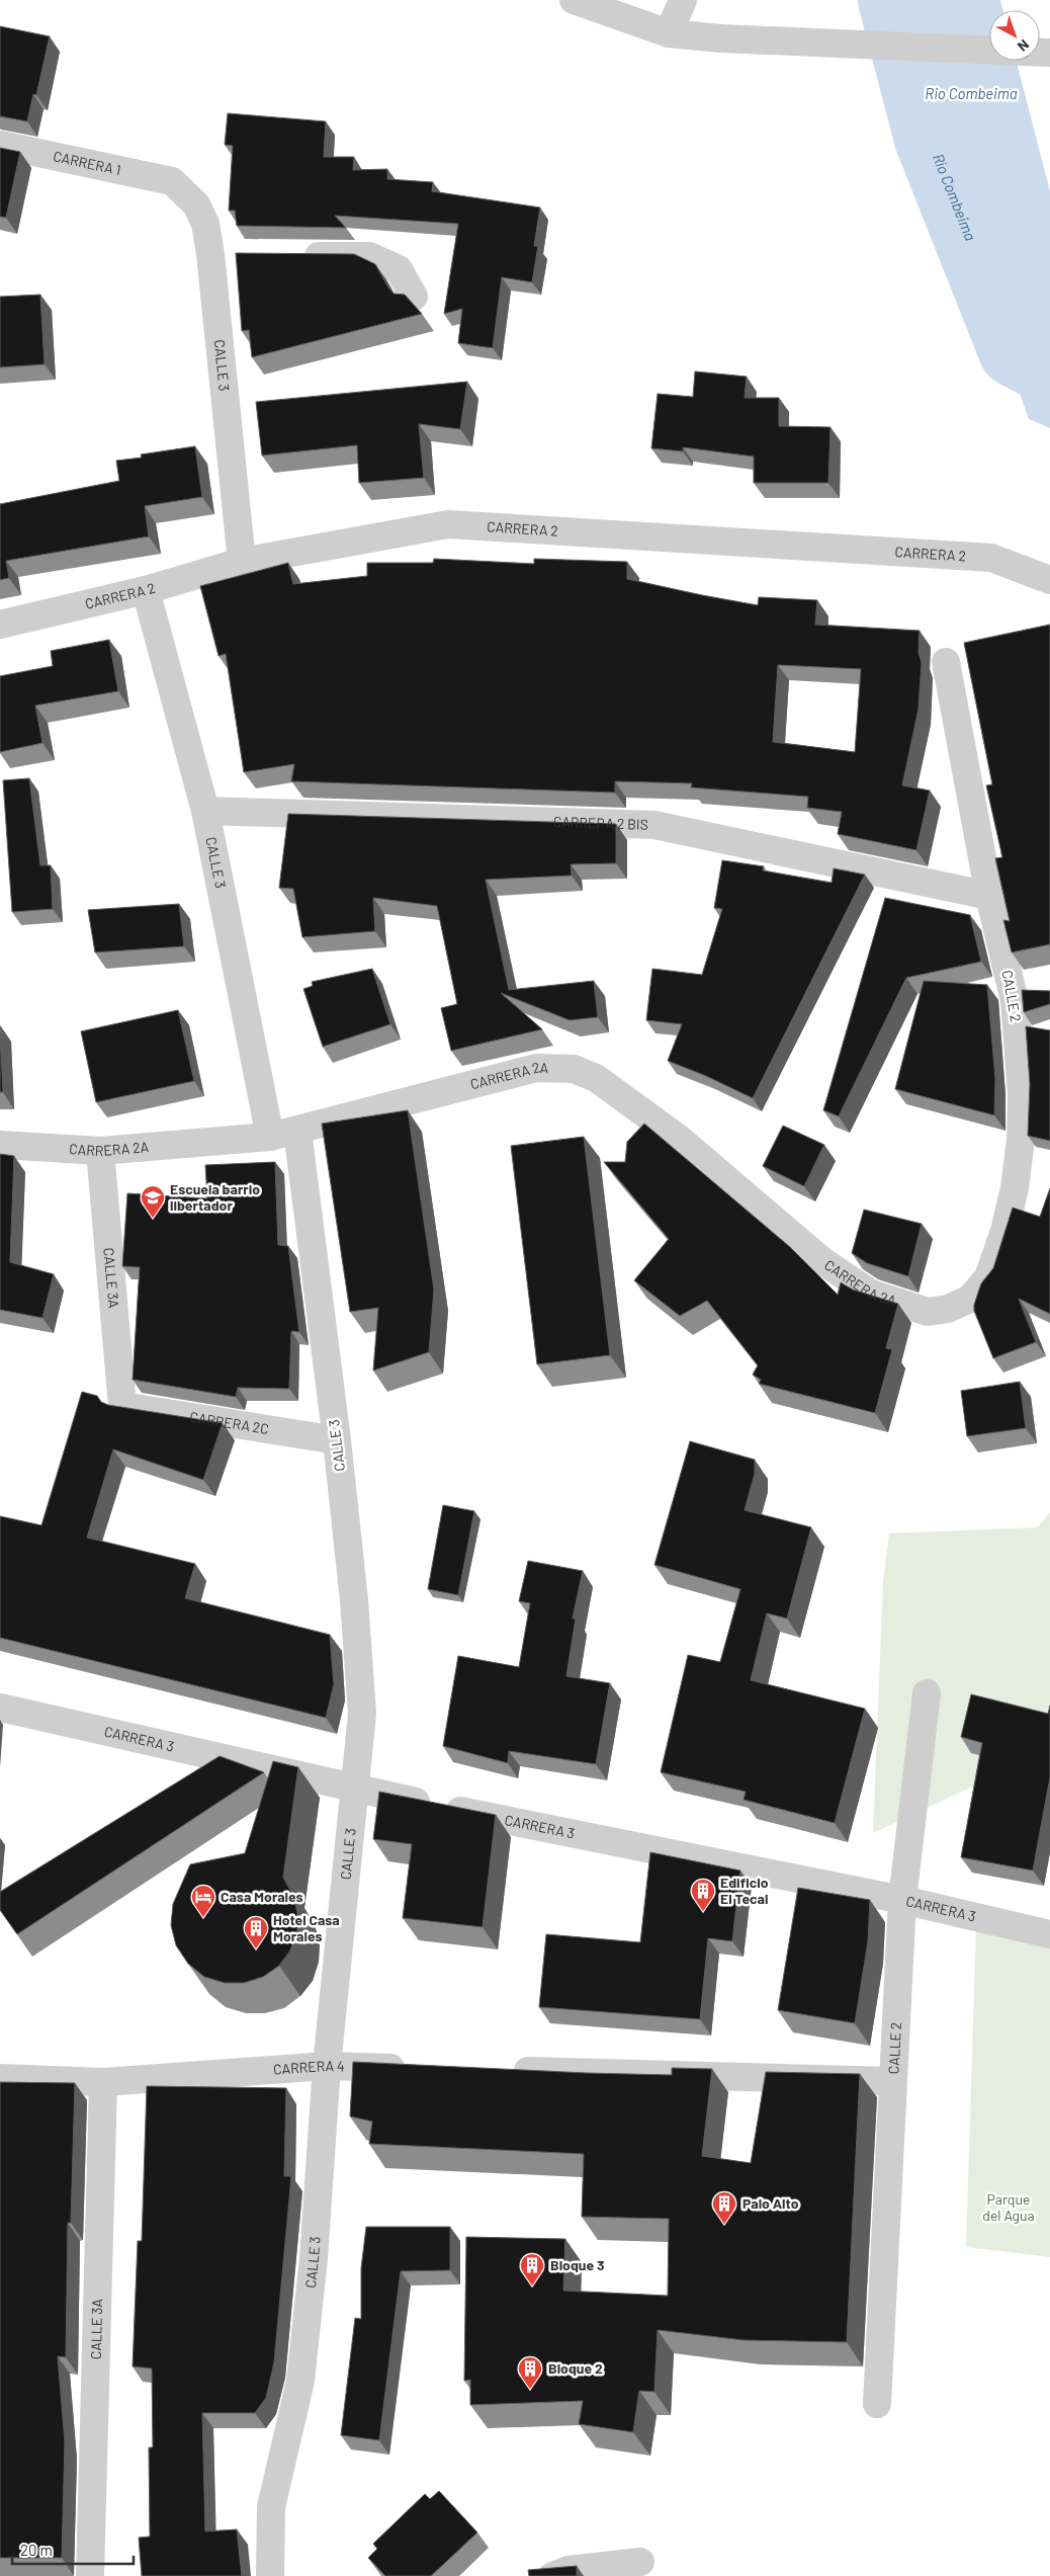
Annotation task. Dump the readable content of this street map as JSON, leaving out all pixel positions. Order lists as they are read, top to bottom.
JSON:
{
  "streets": {
    "street": [
      "CARRERA 1",
      "CALLE 3",
      "CARRERA 2",
      "CARRERA 2 BIS",
      "CALLE 2",
      "CARRERA 2A",
      "CALLE 3A",
      "CARRERA 2C",
      "CARRERA 3",
      "CARRERA 4"
    ]
  },
  "crossings": [
    ["CARRERA 1", "CALLE 3"],
    ["CALLE 3", "CARRERA 2"],
    ["CALLE 3", "CARRERA 2 BIS"],
    ["CALLE 3", "CARRERA 2A"],
    ["CALLE 3", "CARRERA 2C"],
    ["CALLE 3", "CARRERA 3"],
    ["CALLE 3", "CARRERA 4"],
    ["CARRERA 2 BIS", "CALLE 2"],
    ["CALLE 2", "CARRERA 2A"],
    ["CALLE 2", "CARRERA 3"],
    ["CARRERA 2A", "CALLE 3A"],
    ["CALLE 3A", "CARRERA 2C"],
    ["CALLE 3A", "CARRERA 4"]
  ],
  "water": ["Rio Combeima", "Río Combeima"],
  "parks": ["Parque del Agua"],
  "places": {
    "school or university": ["Escuela barrio libertador"],
    "building": [
      "Edificio El Tecal",
      "Hotel Casa Morales",
      "Palo Alto",
      "Bloque 3",
      "Bloque 2"
    ],
    "hotel": ["Casa Morales"]
  },
  "scale_bar": "20 m",
  "north": "bottom right"
}
